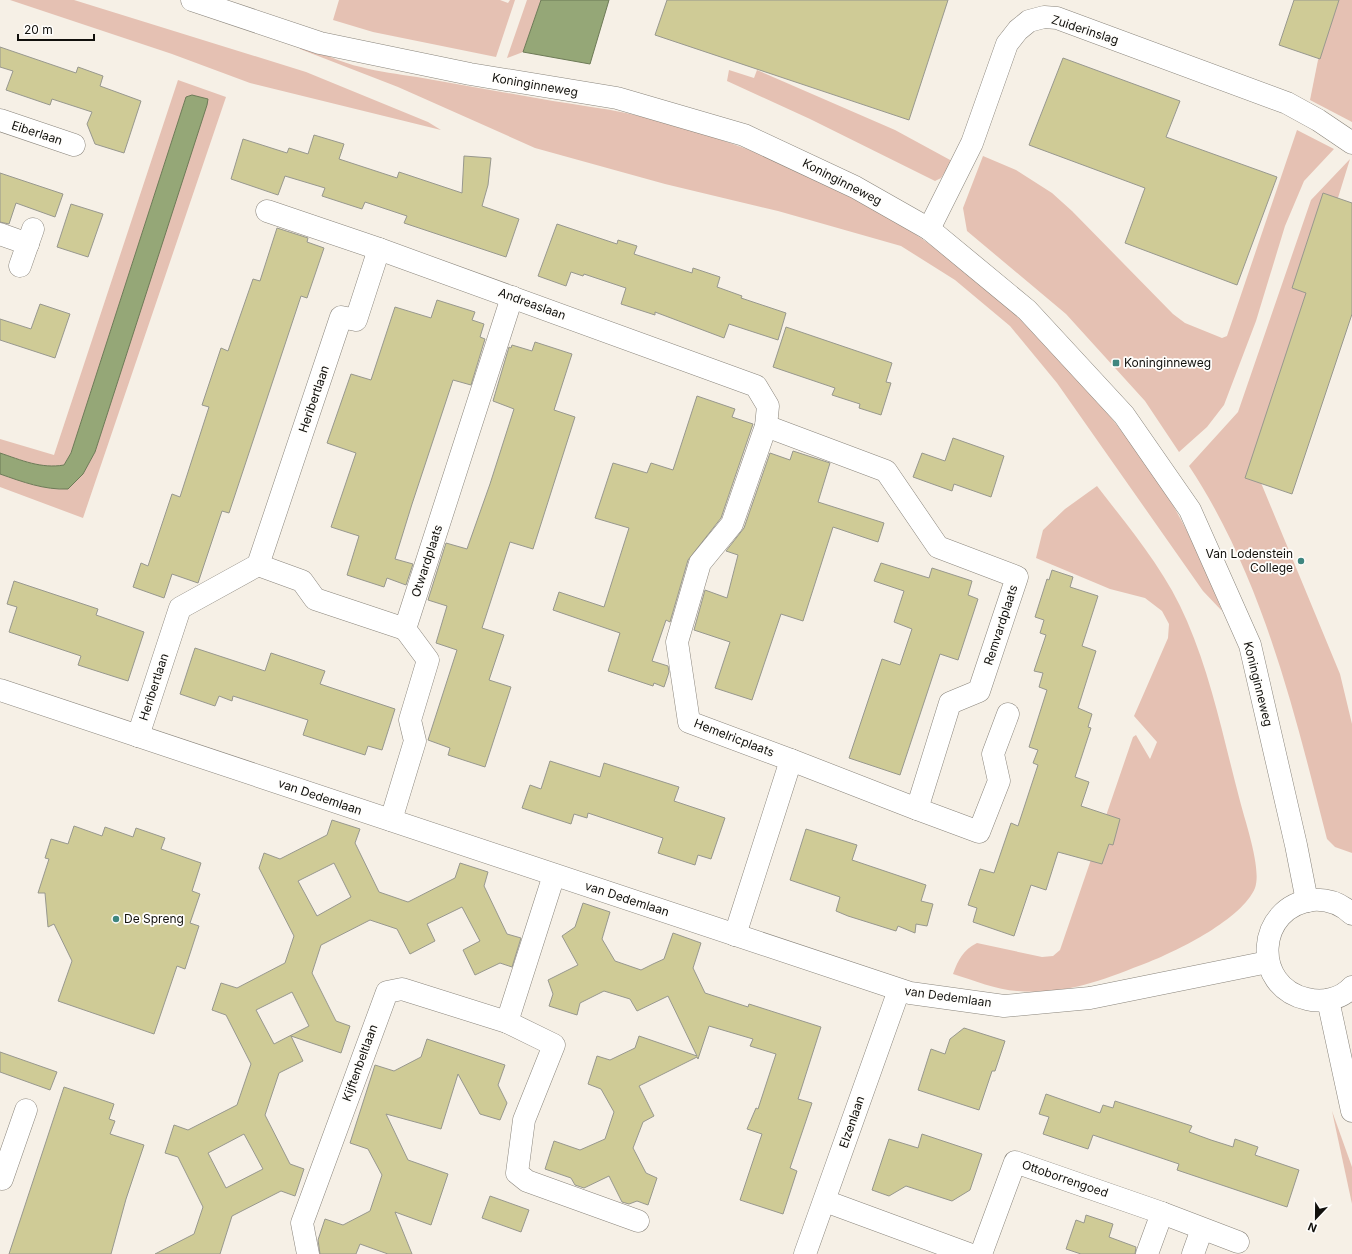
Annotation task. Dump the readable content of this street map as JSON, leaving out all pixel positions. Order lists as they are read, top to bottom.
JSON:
{
  "streets": {
    "street": [
      "Zuiderinslag",
      "Koninginneweg",
      "Eiberlaan",
      "Andreaslaan",
      "Heribertlaan",
      "Otwardplaats",
      "Remvardplaats",
      "Hemelricplaats",
      "van Dedemlaan",
      "Kijftenbeltlaan",
      "Elzenlaan",
      "Ottoborrengoed"
    ]
  },
  "crossings": [
    ["Zuiderinslag", "Koninginneweg"],
    ["Andreaslaan", "Heribertlaan"],
    ["Andreaslaan", "Otwardplaats"],
    ["Andreaslaan", "Remvardplaats"],
    ["Andreaslaan", "Hemelricplaats"],
    ["Heribertlaan", "van Dedemlaan"],
    ["Remvardplaats", "Hemelricplaats"],
    ["van Dedemlaan", "Elzenlaan"]
  ],
  "places": {
    "transit": ["Koninginneweg"],
    "other": ["Van Lodenstein College", "De Spreng"]
  },
  "scale_bar": "20 m",
  "north": "bottom"
}
